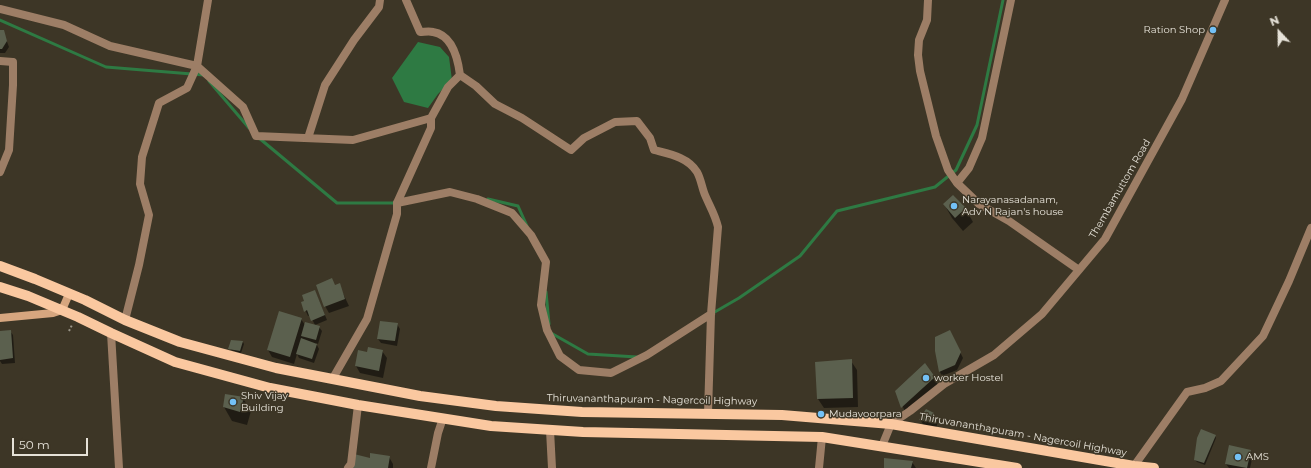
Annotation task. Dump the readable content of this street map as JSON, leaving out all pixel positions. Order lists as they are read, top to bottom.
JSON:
{
  "streets": {
    "main road": ["Thiruvananthapuram - Nagercoil Highway"],
    "street": ["Thembamuttom Road"]
  },
  "crossings": [
    ["Thembamuttom Road", "Thiruvananthapuram - Nagercoil Highway"]
  ],
  "places": [
    "Ration Shop",
    "Narayanasadanam, Adv N Rajan's house",
    "worker Hostel",
    "Shiv Vijay Building",
    "Mudavoorpara",
    "AMS"
  ],
  "scale_bar": "50 m",
  "north": "top"
}
